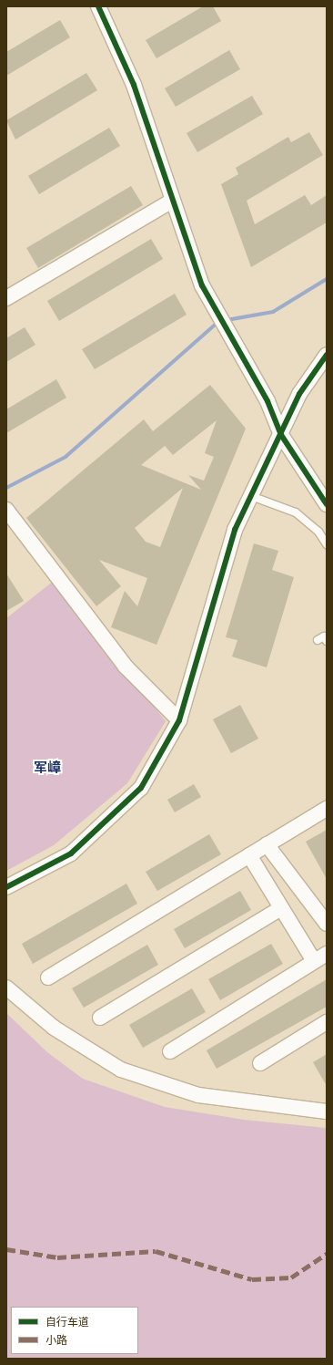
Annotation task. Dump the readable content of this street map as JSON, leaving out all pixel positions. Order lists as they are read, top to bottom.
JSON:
{
  "districts": ["军嶂"],
  "legend": ["自行车道", "小路"]
}
